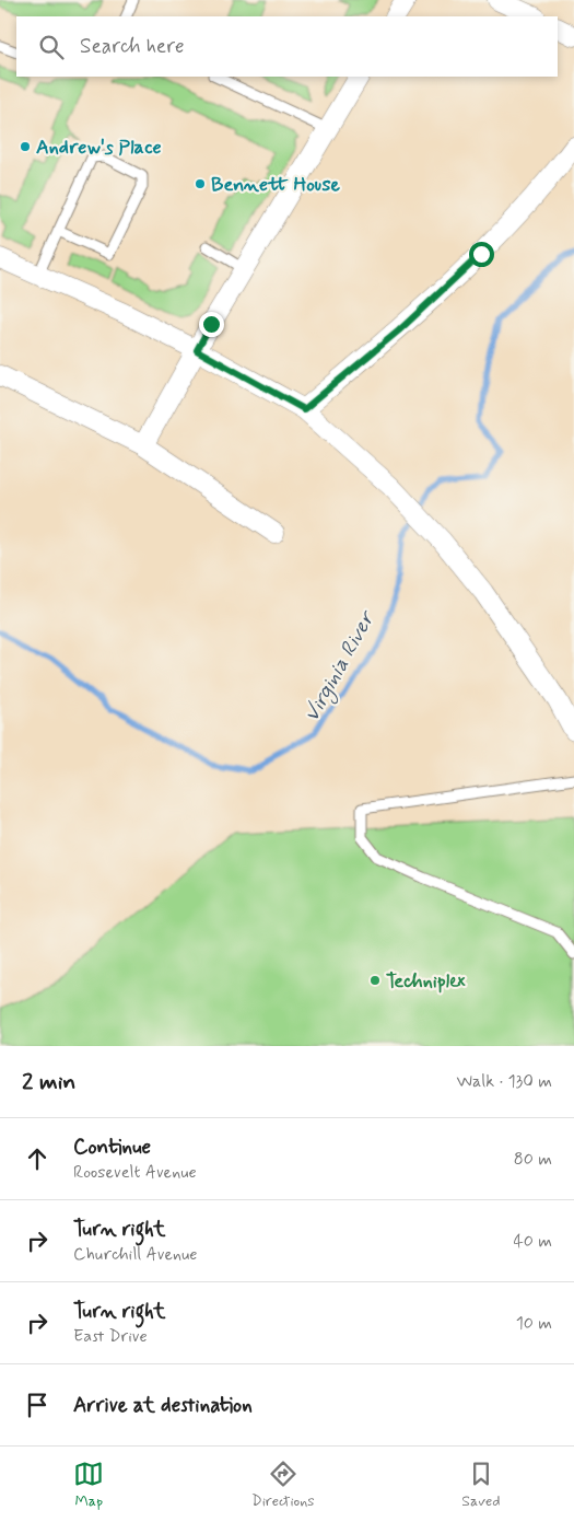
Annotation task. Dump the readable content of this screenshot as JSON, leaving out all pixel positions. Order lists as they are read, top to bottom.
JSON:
{
  "water": ["Virginia River"],
  "places": ["Andrew's Place", "Bennett House", "Techniplex"],
  "page": {
    "search": "Search here",
    "heading": ["2 min", "Walk · 130 m"],
    "list": [
      ["Continue", "Roosevelt Avenue", "80 m"],
      ["Turn right", "Churchill Avenue", "40 m"],
      ["Turn right", "East Drive", "10 m"],
      "Arrive at destination"
    ],
    "nav": ["Map", "Directions", "Saved"]
  }
}
